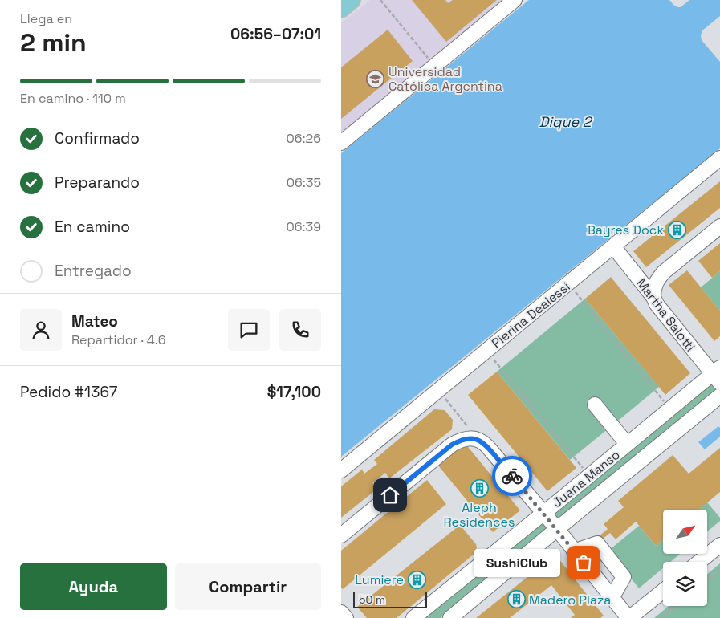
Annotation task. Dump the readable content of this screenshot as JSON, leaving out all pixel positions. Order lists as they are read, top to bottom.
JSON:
{
  "streets": {
    "street": ["Pierina Dealessi", "Martha Salotti", "Juana Manso"]
  },
  "crossings": [
    ["Pierina Dealessi", "Martha Salotti"],
    ["Martha Salotti", "Juana Manso"]
  ],
  "water": ["Dique 2"],
  "places": {
    "school or university": ["Universidad Católica Argentina"],
    "building": [
      "Bayres Dock",
      "Aleph Residences",
      "Lumiere",
      "Madero Plaza"
    ],
    "other": ["SushiClub"]
  },
  "scale_bar": "50 m",
  "north": "top right",
  "page": {
    "heading": ["2 min", "Llega en", "06:56–07:01"],
    "panel": [
      "Mateo",
      "Repartidor · 4.6",
      "Pedido #1367",
      "$17,100"
    ],
    "bar": "En camino · 110 m",
    "list": [
      ["Confirmado", "06:26"],
      ["Preparando", "06:35"],
      ["En camino", "06:39"],
      "Entregado"
    ],
    "bubble": "SushiClub",
    "buttons": ["Ayuda", "Compartir"],
    "scale": "50 m"
  }
}
